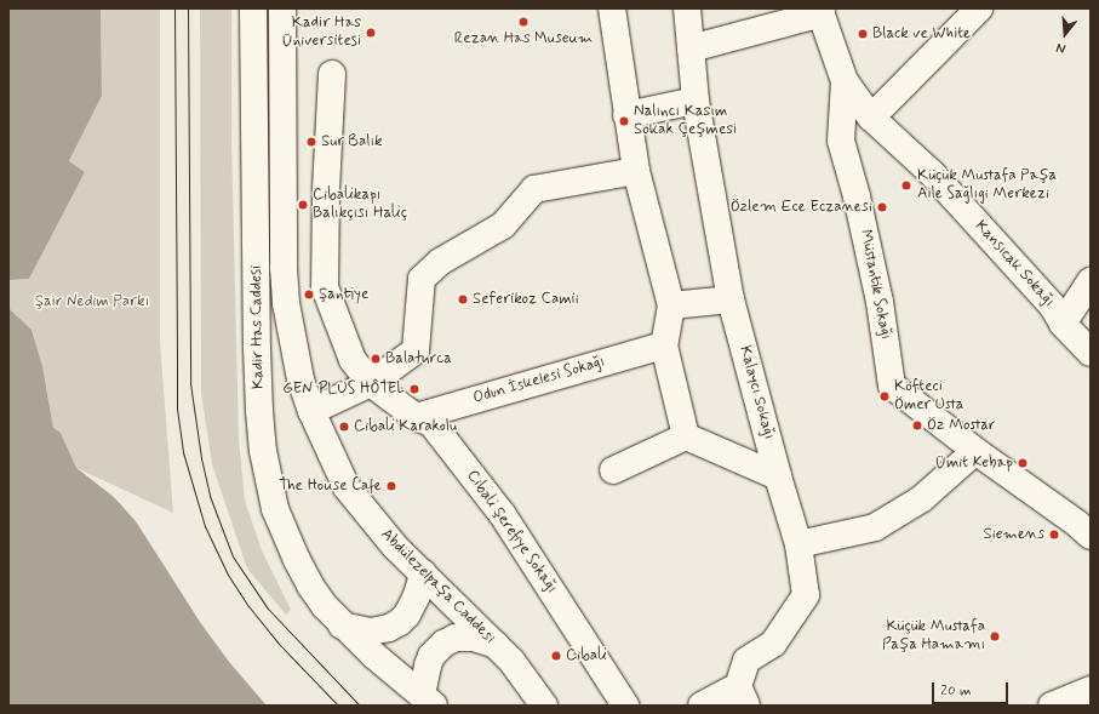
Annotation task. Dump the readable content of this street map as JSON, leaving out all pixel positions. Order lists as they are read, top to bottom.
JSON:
{
  "streets": {
    "street": [
      "Kansıcak Sokağı",
      "Müstantik Sokağı",
      "Kadir Has Caddesi",
      "Odun İskelesi Sokağı",
      "Kalaycı Sokağı",
      "Cibali Şerefiye Sokağı",
      "Abdülezelpaşa Caddesi"
    ]
  },
  "crossings": [
    ["Kansıcak Sokağı", "Müstantik Sokağı"],
    ["Kadir Has Caddesi", "Abdülezelpaşa Caddesi"],
    ["Odun İskelesi Sokağı", "Cibali Şerefiye Sokağı"]
  ],
  "parks": ["Şair Nedim Parkı"],
  "places": [
    "Rezan Has Museum",
    "Kadir Has Üniversitesi",
    "Black ve White",
    "Nalıncı Kasım Sokak Çeşmesi",
    "Sur Balık",
    "Küçük Mustafa Paşa Aile Sağlıgi Merkezi",
    "Cibalikapı Balıkçısı Haliç",
    "Özlem Ece Eczanesi",
    "Şantiye",
    "Seferikoz Camii",
    "Balaturca",
    "GEN PLUS HÔTEL",
    "Köfteci Ömer Usta",
    "Öz Mostar",
    "Cibali Karakolu",
    "Ümit Kebap",
    "The House Cafe",
    "Siemens",
    "Küçük Mustafa Paşa Hamamı",
    "Cibali"
  ],
  "scale_bar": "20 m",
  "north": "bottom"
}
